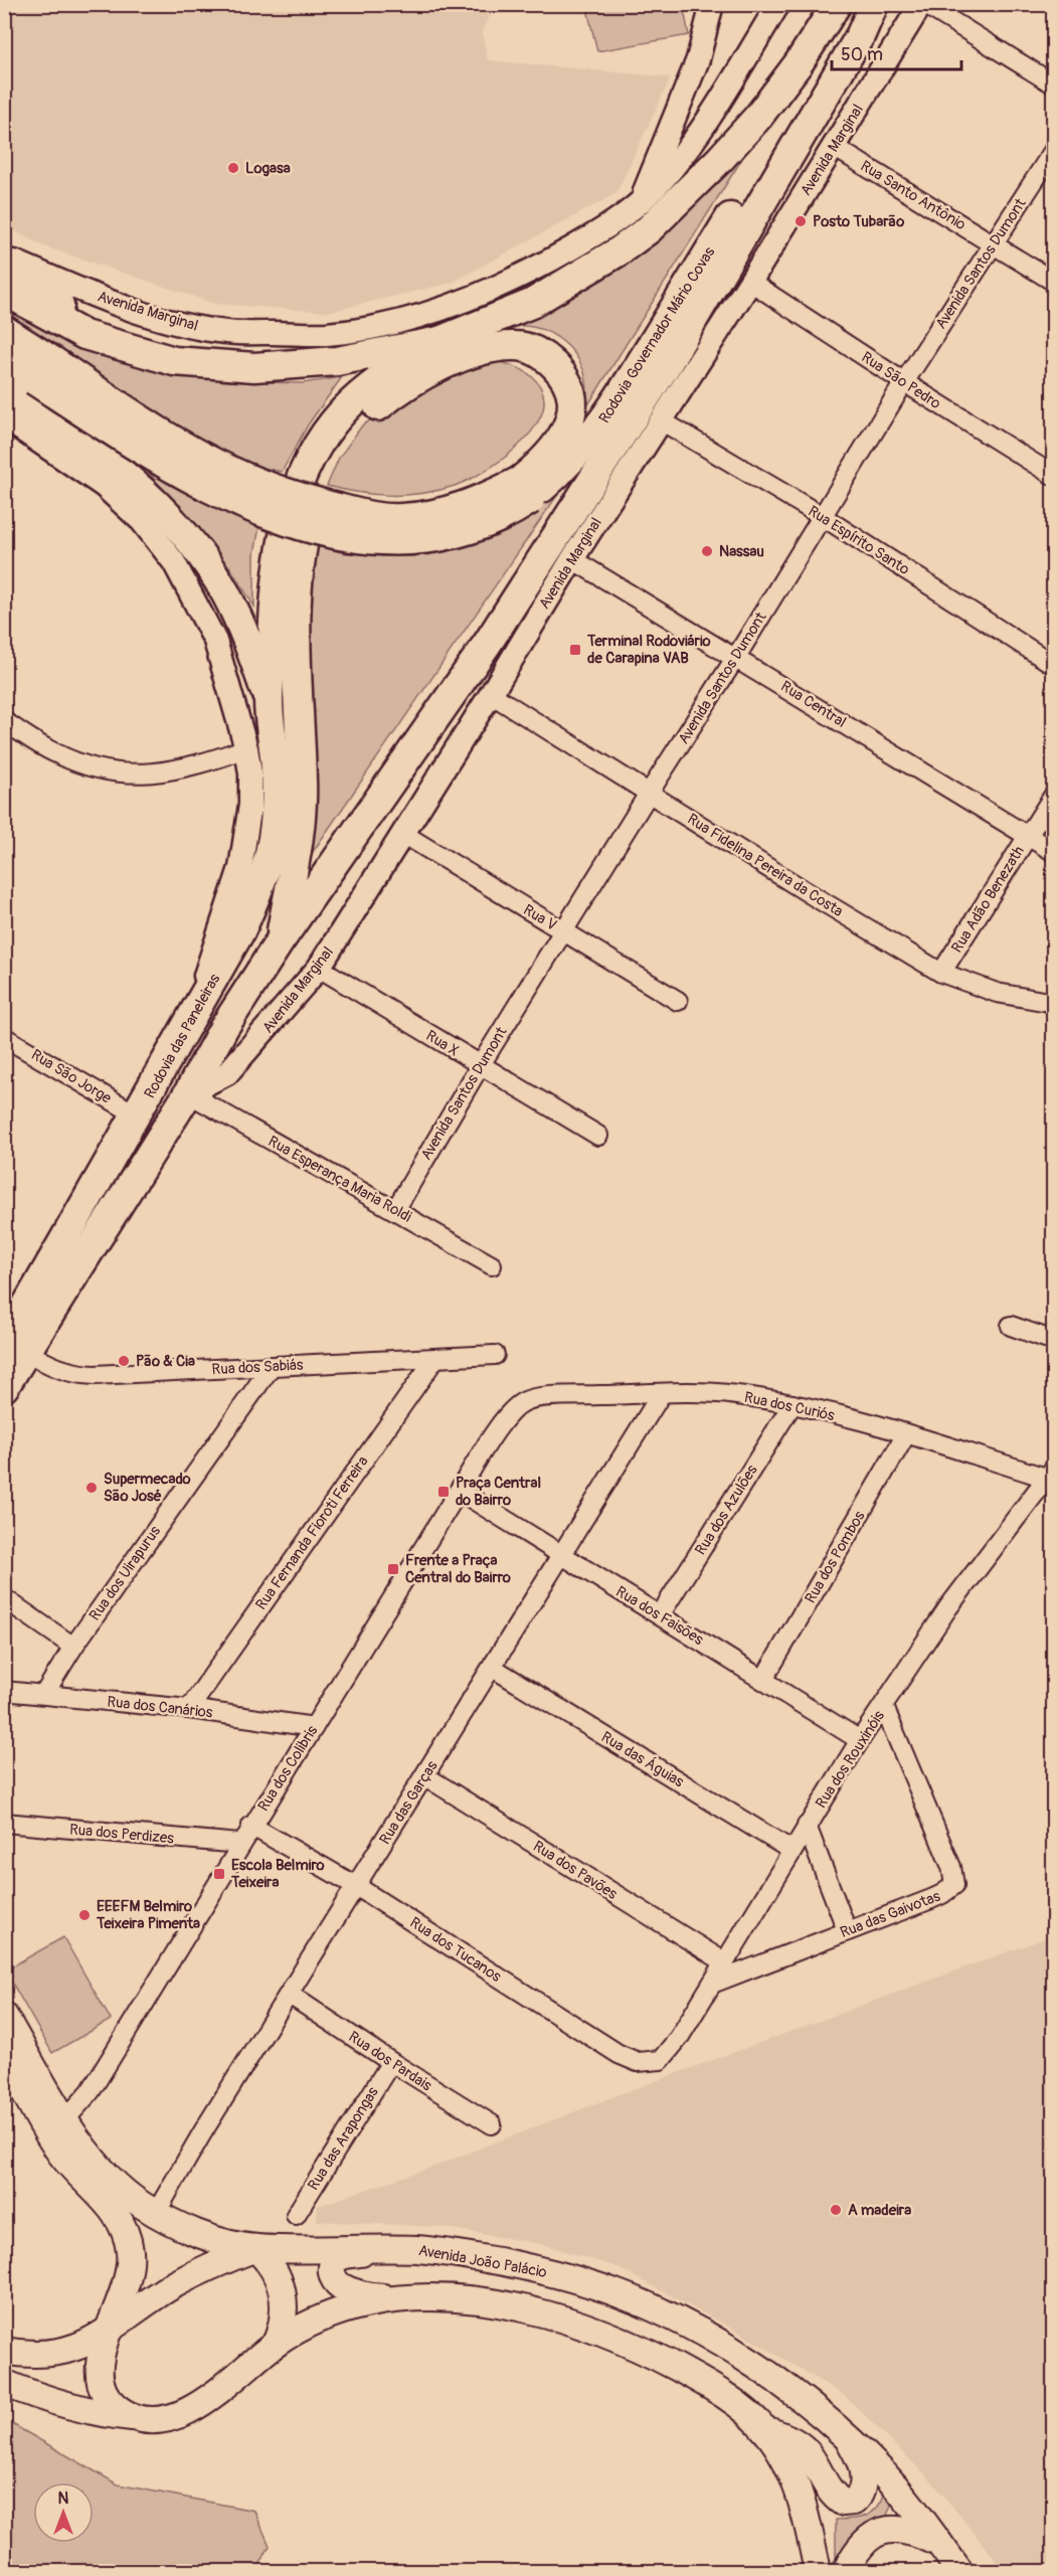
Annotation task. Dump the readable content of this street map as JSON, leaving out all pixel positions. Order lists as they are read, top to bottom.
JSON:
{
  "streets": {
    "main road": ["Rodovia Governador Mário Covas", "Rodovia das Paneleiras", "Avenida João Palácio"],
    "street": [
      "Avenida Marginal",
      "Rua Santo Antônio",
      "Avenida Santos Dumont",
      "Rua São Pedro",
      "Rua Espírito Santo",
      "Rua Central",
      "Rua Fidelina Pereira da Costa",
      "Rua Adão Benezath",
      "Rua V",
      "Rua X",
      "Rua São Jorge",
      "Rua Esperança Maria Roldi",
      "Rua dos Sabiás",
      "Rua dos Curiós",
      "Rua dos Azulões",
      "Rua Fernanda Fioroti Ferreira",
      "Rua dos Pombos",
      "Rua dos Uirapurus",
      "Rua dos Faisões",
      "Rua dos Canários",
      "Rua das Águias",
      "Rua dos Rouxinóis",
      "Rua dos Colibris",
      "Rua das Garças",
      "Rua dos Perdizes",
      "Rua dos Pavões",
      "Rua das Gaivotas",
      "Rua dos Tucanos",
      "Rua dos Pardais",
      "Rua das Arapongas"
    ]
  },
  "crossings": [
    ["Avenida Marginal", "Rua Santo Antônio"],
    ["Avenida Marginal", "Rua São Pedro"],
    ["Avenida Marginal", "Rua Espírito Santo"],
    ["Avenida Marginal", "Rua Central"],
    ["Avenida Marginal", "Rua Fidelina Pereira da Costa"],
    ["Avenida Marginal", "Rua V"],
    ["Avenida Marginal", "Rua X"],
    ["Avenida Marginal", "Rua Esperança Maria Roldi"],
    ["Rua Santo Antônio", "Avenida Santos Dumont"],
    ["Avenida Santos Dumont", "Rua São Pedro"],
    ["Avenida Santos Dumont", "Rua Espírito Santo"],
    ["Avenida Santos Dumont", "Rua Central"],
    ["Avenida Santos Dumont", "Rua Fidelina Pereira da Costa"],
    ["Avenida Santos Dumont", "Rua V"],
    ["Avenida Santos Dumont", "Rua X"],
    ["Avenida Santos Dumont", "Rua Esperança Maria Roldi"],
    ["Rua Central", "Rua Adão Benezath"],
    ["Rua Fidelina Pereira da Costa", "Rua Adão Benezath"],
    ["Rodovia das Paneleiras", "Rua São Jorge"],
    ["Rodovia das Paneleiras", "Rua dos Sabiás"],
    ["Rua dos Sabiás", "Rua Fernanda Fioroti Ferreira"],
    ["Rua dos Sabiás", "Rua dos Uirapurus"],
    ["Rua dos Curiós", "Rua dos Azulões"],
    ["Rua dos Curiós", "Rua dos Pombos"],
    ["Rua dos Curiós", "Rua dos Rouxinóis"],
    ["Rua dos Curiós", "Rua dos Colibris"],
    ["Rua dos Curiós", "Rua das Garças"],
    ["Rua dos Azulões", "Rua dos Faisões"],
    ["Rua Fernanda Fioroti Ferreira", "Rua dos Canários"],
    ["Rua dos Pombos", "Rua dos Faisões"],
    ["Rua dos Uirapurus", "Rua dos Canários"],
    ["Rua dos Faisões", "Rua dos Rouxinóis"],
    ["Rua dos Faisões", "Rua dos Colibris"],
    ["Rua dos Faisões", "Rua das Garças"],
    ["Rua dos Canários", "Rua dos Colibris"],
    ["Rua das Águias", "Rua dos Rouxinóis"],
    ["Rua das Águias", "Rua das Garças"],
    ["Rua dos Rouxinóis", "Rua dos Pavões"],
    ["Rua dos Rouxinóis", "Rua das Gaivotas"],
    ["Rua dos Rouxinóis", "Rua dos Tucanos"],
    ["Rua dos Colibris", "Rua dos Perdizes"],
    ["Rua dos Colibris", "Rua dos Tucanos"],
    ["Rua dos Colibris", "Avenida João Palácio"],
    ["Rua das Garças", "Rua dos Pavões"],
    ["Rua das Garças", "Rua dos Tucanos"],
    ["Rua das Garças", "Rua dos Pardais"],
    ["Rua das Garças", "Avenida João Palácio"],
    ["Rua dos Pardais", "Rua das Arapongas"]
  ],
  "places": {
    "other": [
      "Logasa",
      "Posto Tubarão",
      "Nassau",
      "Pão & Cia",
      "Supermecado São José",
      "EEEFM Belmiro Teixeira Pimenta",
      "A madeira"
    ],
    "transit": [
      "Terminal Rodoviário de Carapina VAB",
      "Praça Central do Bairro",
      "Frente a Praça Central do Bairro",
      "Escola Belmiro Teixeira"
    ]
  },
  "scale_bar": "50 m",
  "north": "top"
}
